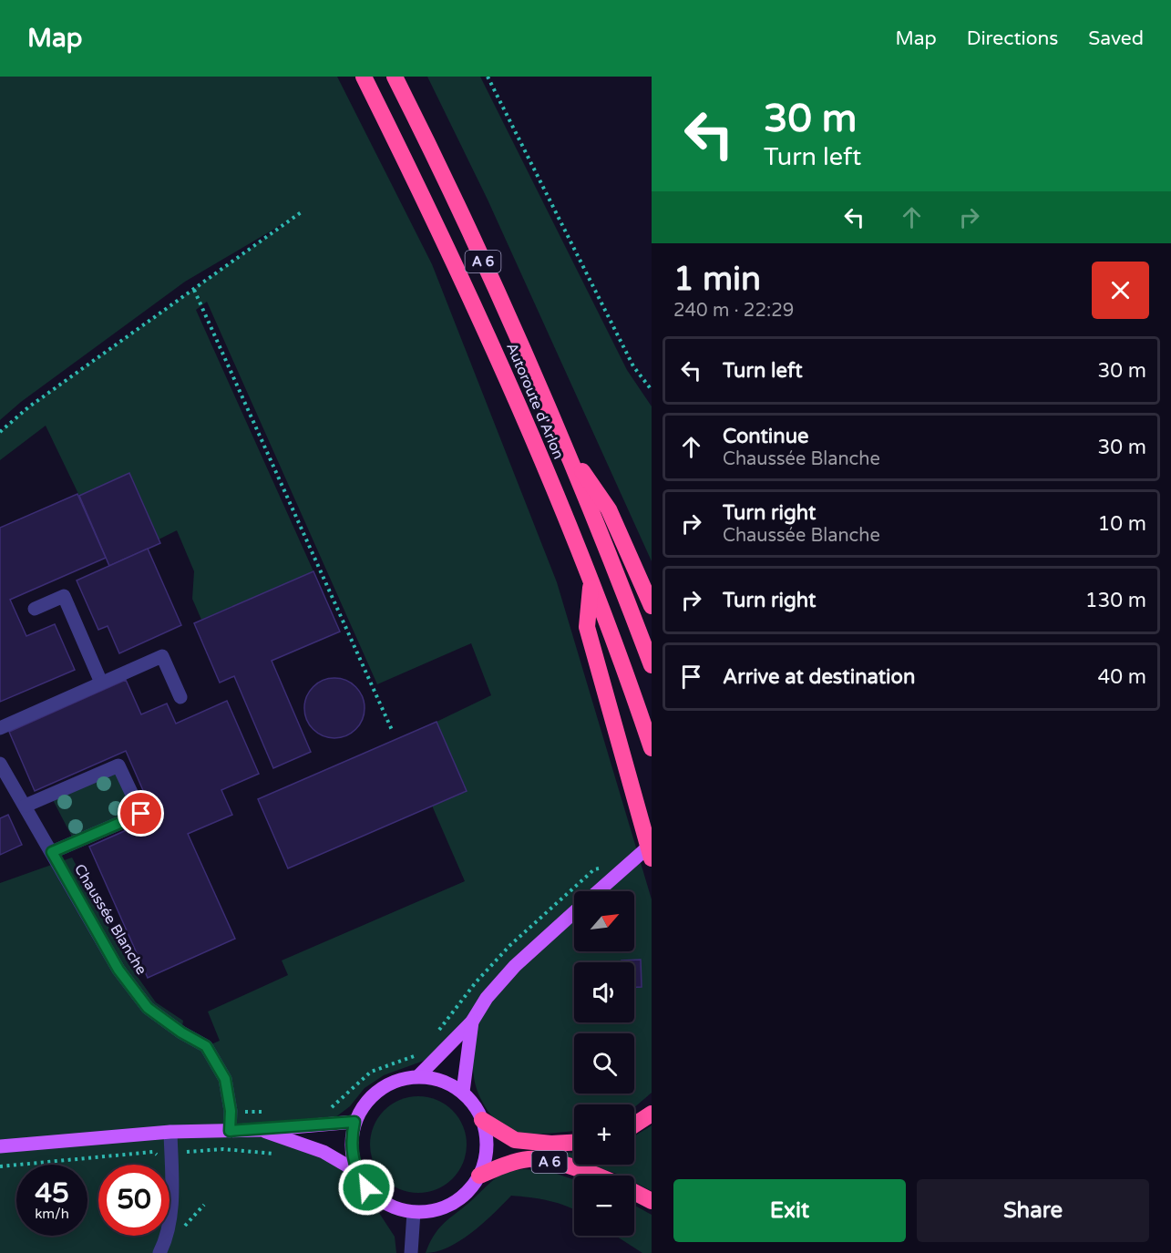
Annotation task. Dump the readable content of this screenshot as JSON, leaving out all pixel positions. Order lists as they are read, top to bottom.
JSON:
{
  "streets": {
    "highway": ["A 6", "Autoroute d'Arlon"],
    "street": ["Chaussée Blanche"]
  },
  "crossings": [
    ["A 6", "Autoroute d'Arlon"]
  ],
  "north": "top right",
  "page": {
    "header": "Map",
    "nav": ["Map", "Directions", "Saved"],
    "turn": ["30 m", "Turn left"],
    "heading": ["1 min", "240 m · 22:29"],
    "list": [
      {
        "name": "Turn left",
        "value": "30 m"
      },
      {
        "name": "Continue",
        "note": "Chaussée Blanche",
        "value": "30 m"
      },
      {
        "name": "Turn right",
        "note": "Chaussée Blanche",
        "value": "10 m"
      },
      {
        "name": "Turn right",
        "value": "130 m"
      },
      {
        "name": "Arrive at destination",
        "value": "40 m"
      }
    ],
    "map_buttons": ["+", "−"],
    "speed": "45 km/h",
    "limit": "50",
    "buttons": ["Exit", "Share"]
  }
}
